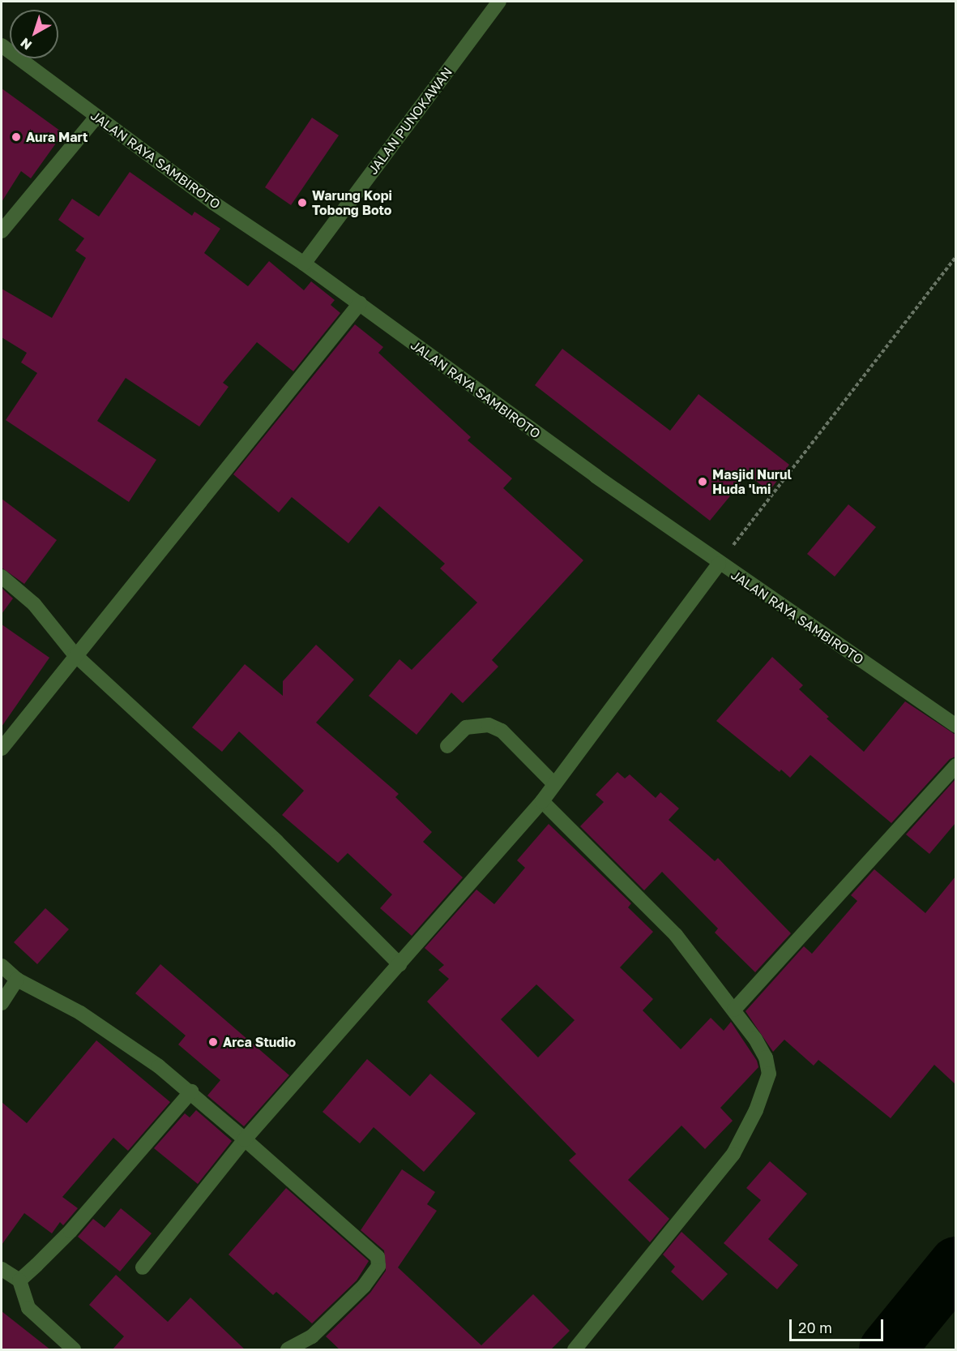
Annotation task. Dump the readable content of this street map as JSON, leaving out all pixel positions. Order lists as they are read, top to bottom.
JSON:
{
  "streets": {
    "street": ["JALAN PUNOKAWAN", "JALAN RAYA SAMBIROTO"]
  },
  "crossings": [
    ["JALAN PUNOKAWAN", "JALAN RAYA SAMBIROTO"]
  ],
  "places": [
    "Aura Mart",
    "Warung Kopi Tobong Boto",
    "Masjid Nurul Huda 'lmi",
    "Arca Studio"
  ],
  "scale_bar": "20 m",
  "north": "bottom left"
}
